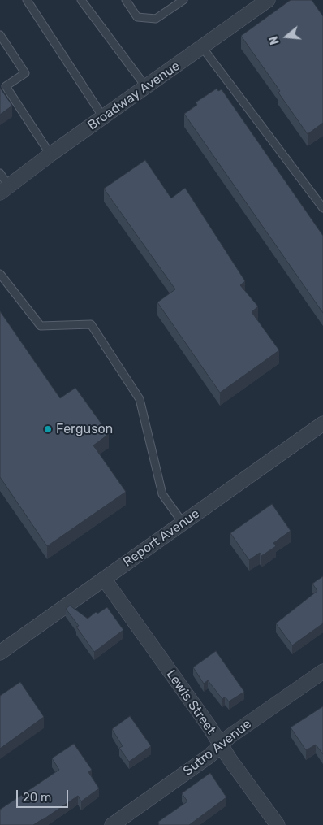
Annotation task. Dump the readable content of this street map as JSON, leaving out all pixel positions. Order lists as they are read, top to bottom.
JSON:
{
  "streets": {
    "street": [
      "Broadway Avenue",
      "Report Avenue",
      "Lewis Street",
      "Sutro Avenue"
    ]
  },
  "crossings": [
    ["Report Avenue", "Lewis Street"],
    ["Lewis Street", "Sutro Avenue"]
  ],
  "places": ["Ferguson"],
  "scale_bar": "20 m",
  "north": "left"
}
